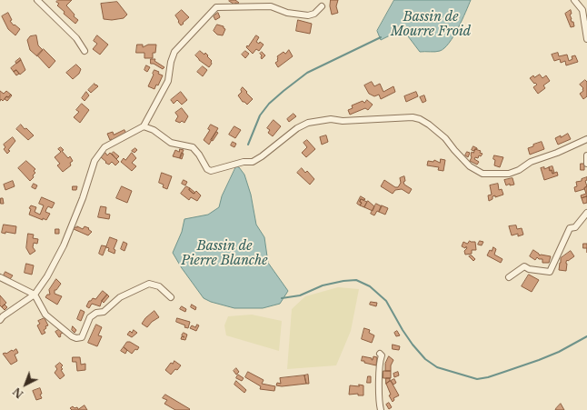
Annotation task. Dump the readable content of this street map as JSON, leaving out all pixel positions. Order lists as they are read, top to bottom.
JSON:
{
  "water": ["Bassin de Mourre Froid", "Bassin de Pierre Blanche"],
  "north": "bottom left"
}
